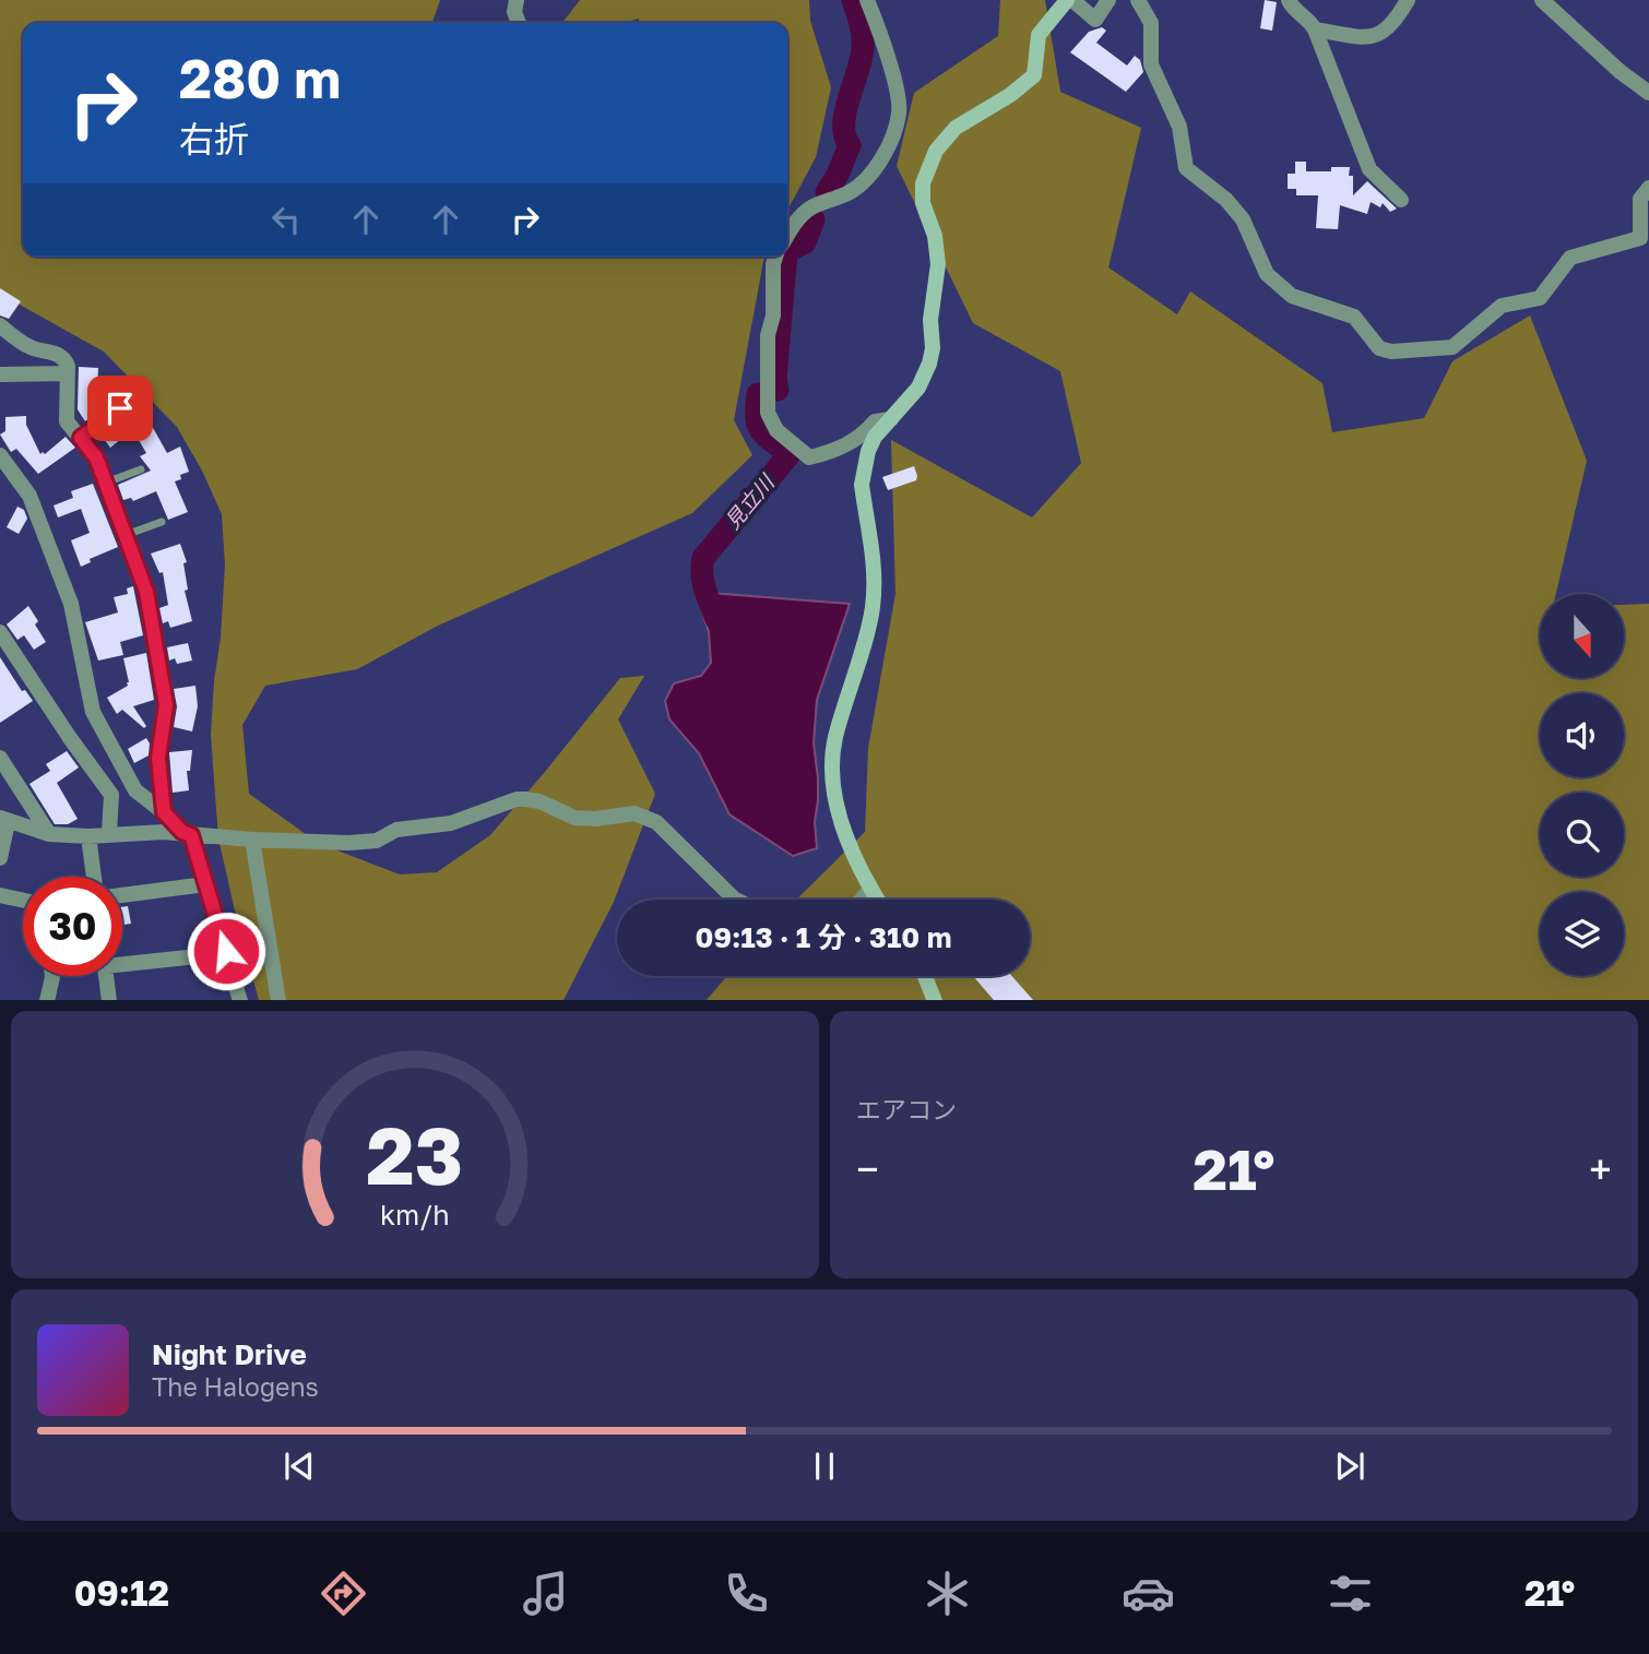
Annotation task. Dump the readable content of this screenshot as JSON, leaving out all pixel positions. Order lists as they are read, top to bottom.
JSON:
{
  "water": ["見立川"],
  "north": "bottom",
  "page": {
    "turn": ["280 m", "右折"],
    "limit": "30",
    "trip": "09:13 · 1 分 · 310 m",
    "tile": "エアコン",
    "heat": ["−", "21°", "+"],
    "song": ["Night Drive", "The Halogens"],
    "tabs": ["09:12", "21°"],
    "gauge": ["23", "km/h"]
  }
}
